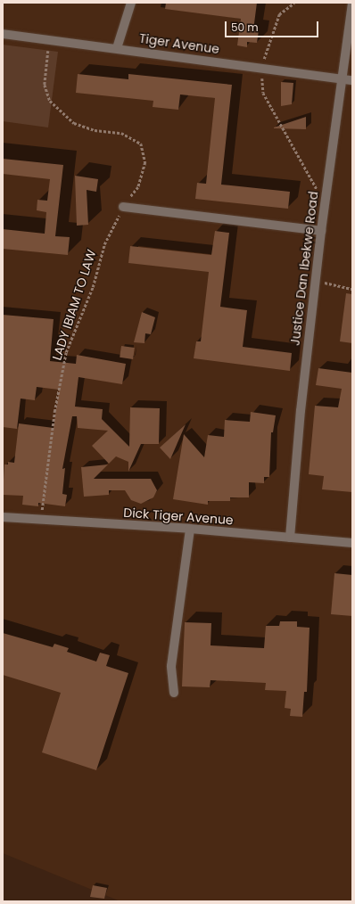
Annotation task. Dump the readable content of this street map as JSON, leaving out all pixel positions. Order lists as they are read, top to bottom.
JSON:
{
  "streets": {
    "lane": ["Tiger Avenue", "Justice Dan Ibekwe Road", "Dick Tiger Avenue"],
    "path": ["LADY IBIAM TO LAW"]
  },
  "crossings": [
    ["Tiger Avenue", "Justice Dan Ibekwe Road"],
    ["Tiger Avenue", "LADY IBIAM TO LAW"],
    ["Justice Dan Ibekwe Road", "Dick Tiger Avenue"],
    ["LADY IBIAM TO LAW", "Dick Tiger Avenue"]
  ],
  "scale_bar": "50 m"
}
